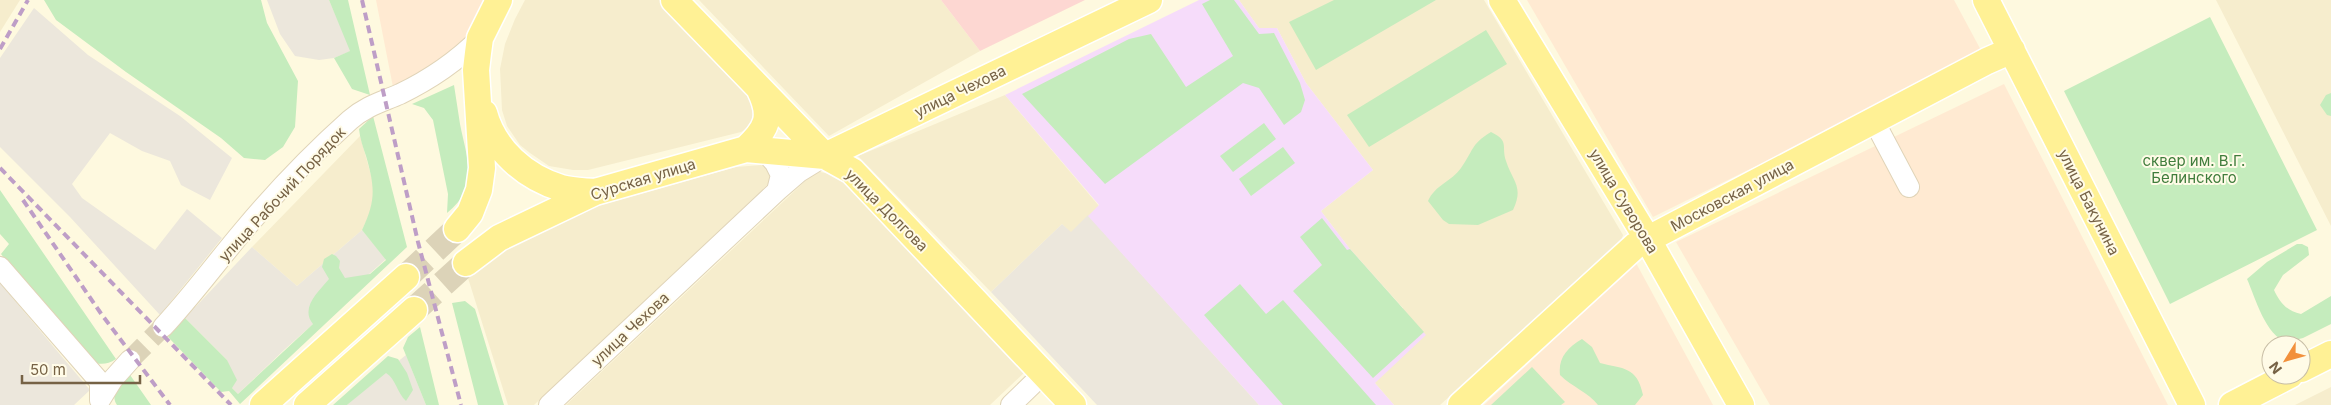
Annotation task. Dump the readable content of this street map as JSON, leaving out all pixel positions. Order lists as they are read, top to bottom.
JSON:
{
  "streets": {
    "main road": [
      "улица Чехова",
      "Сурская улица",
      "Московская улица",
      "улица Суворова",
      "улица Бакунина",
      "улица Долгова"
    ],
    "street": ["улица Рабочий Порядок"]
  },
  "crossings": [
    ["улица Чехова", "Сурская улица"],
    ["улица Чехова", "улица Долгова"],
    ["Сурская улица", "улица Долгова"],
    ["Московская улица", "улица Суворова"],
    ["Московская улица", "улица Бакунина"]
  ],
  "parks": ["сквер им. В.Г. Белинского"],
  "scale_bar": "50 m",
  "north": "bottom left"
}
